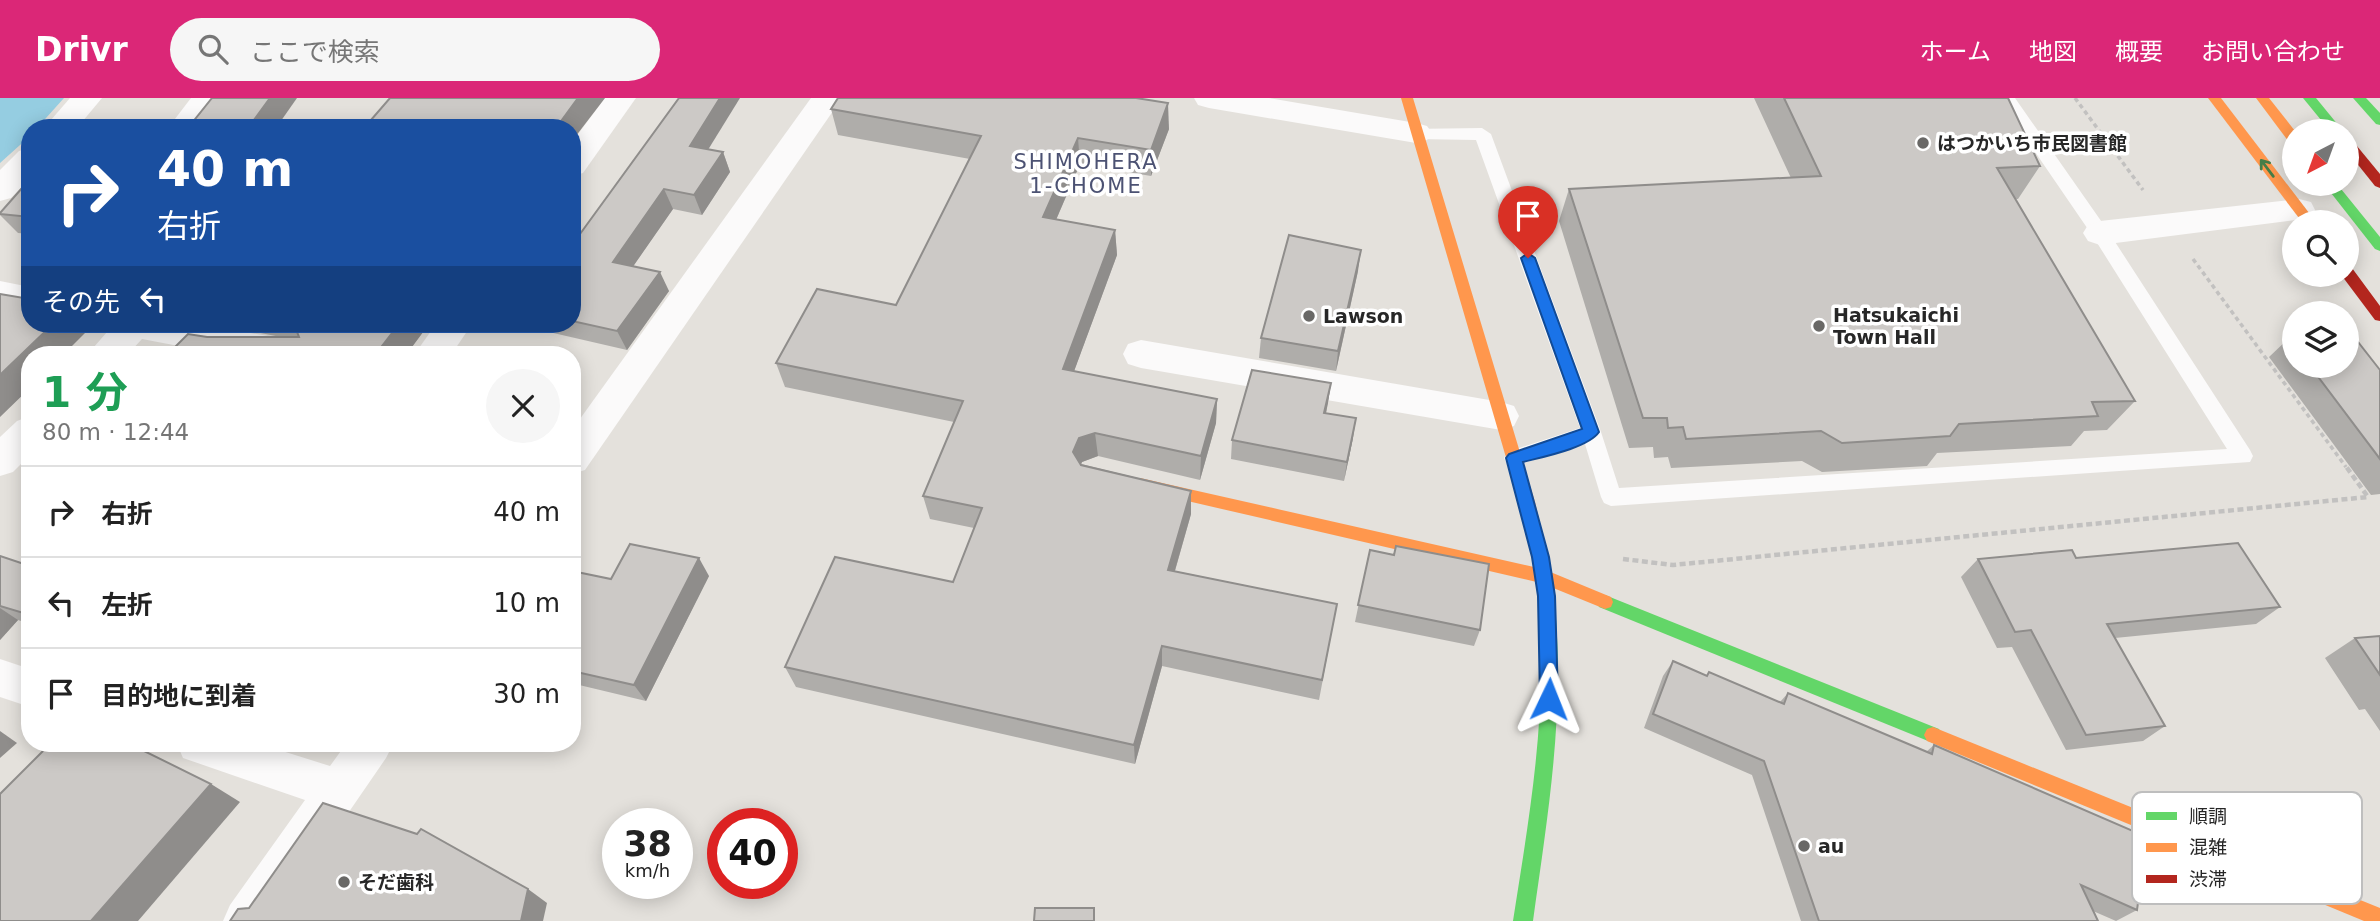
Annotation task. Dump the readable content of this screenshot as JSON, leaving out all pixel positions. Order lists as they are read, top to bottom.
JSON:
{
  "districts": ["SHIMOHERA 1-CHOME"],
  "places": [
    "はつかいち市民図書館",
    "Lawson",
    "Hatsukaichi Town Hall",
    "au",
    "そだ歯科"
  ],
  "legend": ["順調", "混雑", "渋滞"],
  "north": "bottom left",
  "page": {
    "header": "Drivr",
    "search": "ここで検索",
    "nav": [
      "ホーム",
      "地図",
      "概要",
      "お問い合わせ"
    ],
    "turn": ["40 m", "右折"],
    "then": "その先",
    "heading": ["1 分", "80 m · 12:44"],
    "list": [
      {
        "name": "右折",
        "value": "40 m"
      },
      {
        "name": "左折",
        "value": "10 m"
      },
      {
        "name": "目的地に到着",
        "value": "30 m"
      }
    ],
    "speed": "38 km/h",
    "limit": "40"
  }
}
